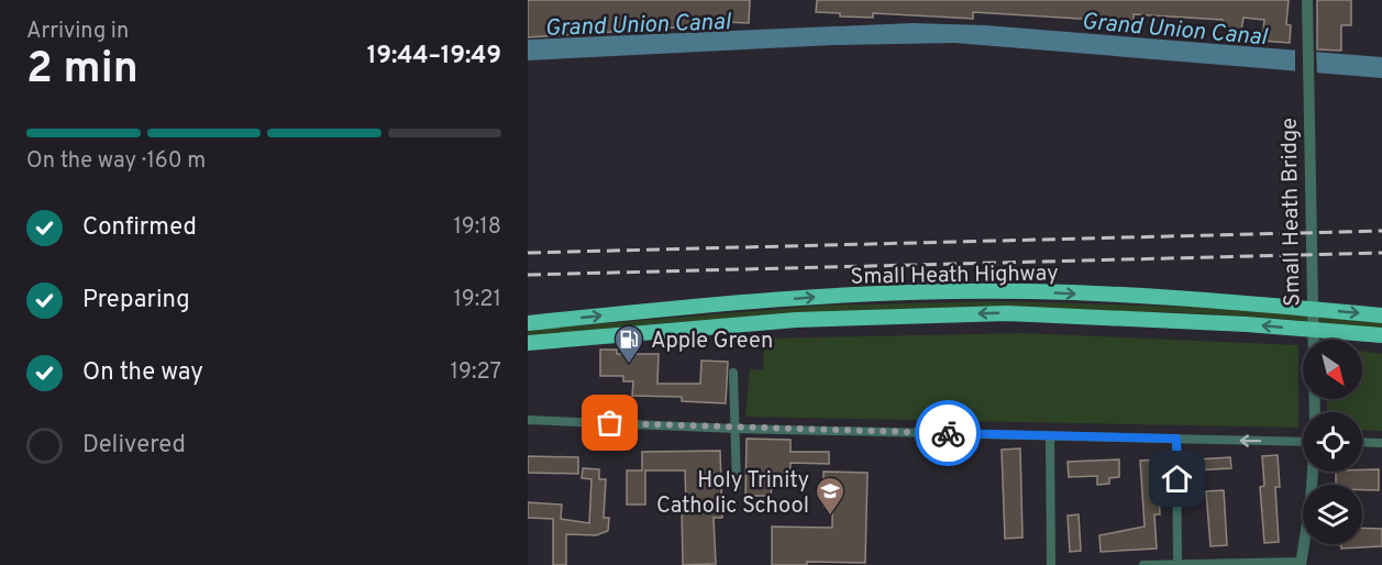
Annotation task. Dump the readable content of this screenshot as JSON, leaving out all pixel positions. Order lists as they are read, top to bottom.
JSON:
{
  "streets": {
    "highway": ["Small Heath Highway"],
    "street": ["Small Heath Bridge"]
  },
  "water": ["Grand Union Canal"],
  "places": {
    "fuel station": ["Apple Green"],
    "school or university": ["Holy Trinity Catholic School"]
  },
  "north": "bottom right",
  "page": {
    "heading": ["2 min", "Arriving in", "19:44–19:49"],
    "bar": "On the way · 160 m",
    "list": [
      ["Confirmed", "19:18"],
      ["Preparing", "19:21"],
      ["On the way", "19:27"],
      "Delivered"
    ]
  }
}
